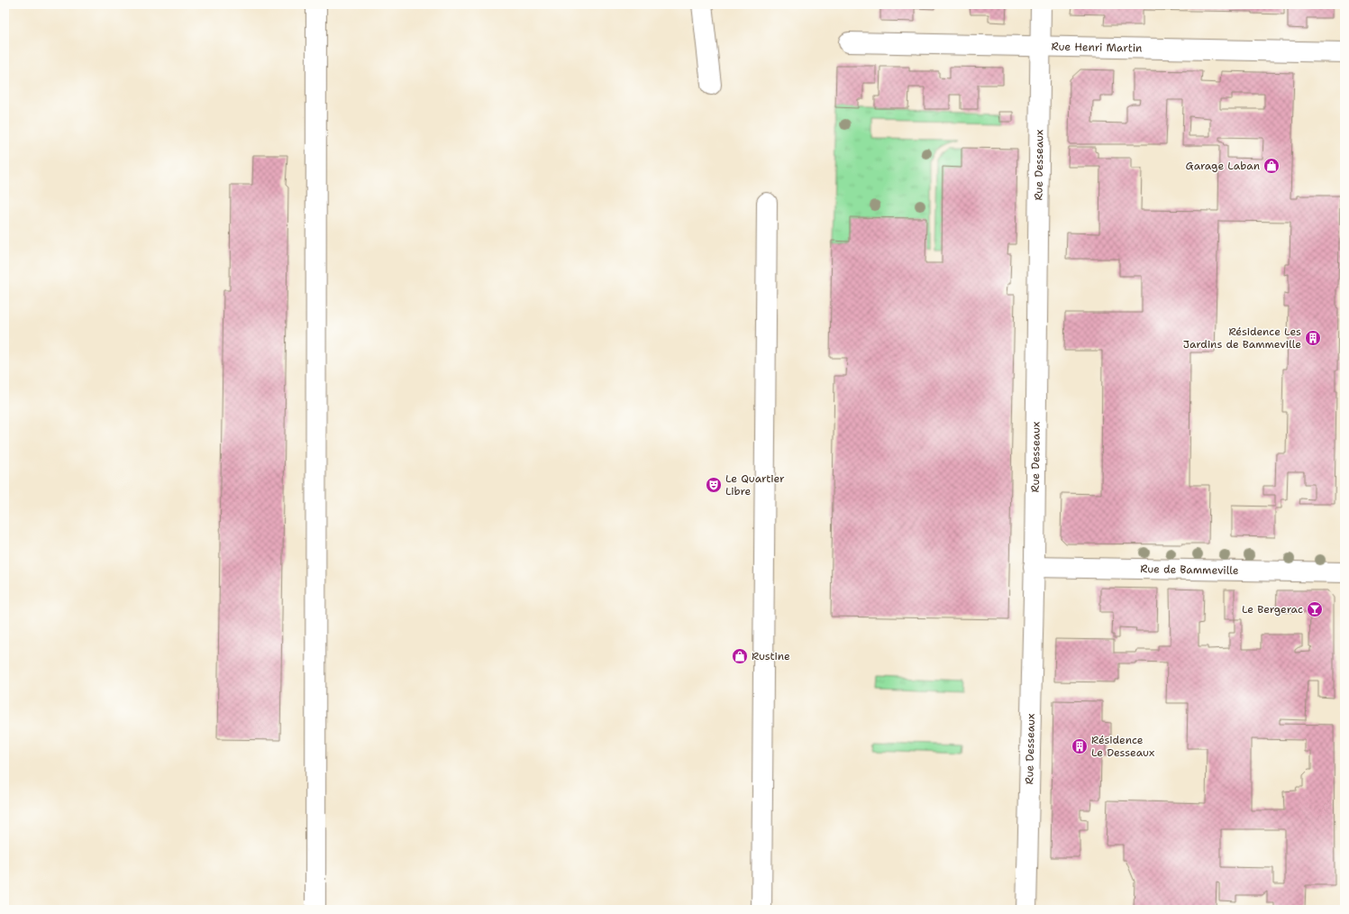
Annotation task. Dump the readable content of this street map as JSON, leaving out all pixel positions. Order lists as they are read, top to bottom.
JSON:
{
  "streets": {
    "street": ["Rue Henri Martin", "Rue Desseaux", "Rue de Bammeville"]
  },
  "crossings": [
    ["Rue Henri Martin", "Rue Desseaux"],
    ["Rue Desseaux", "Rue de Bammeville"]
  ],
  "places": {
    "shop": ["Garage Laban", "Rustine"],
    "building": ["Résidence Les Jardins de Bammeville", "Résidence Le Desseaux"],
    "theatre": ["Le Quartier Libre"],
    "bar": ["Le Bergerac"]
  }
}
